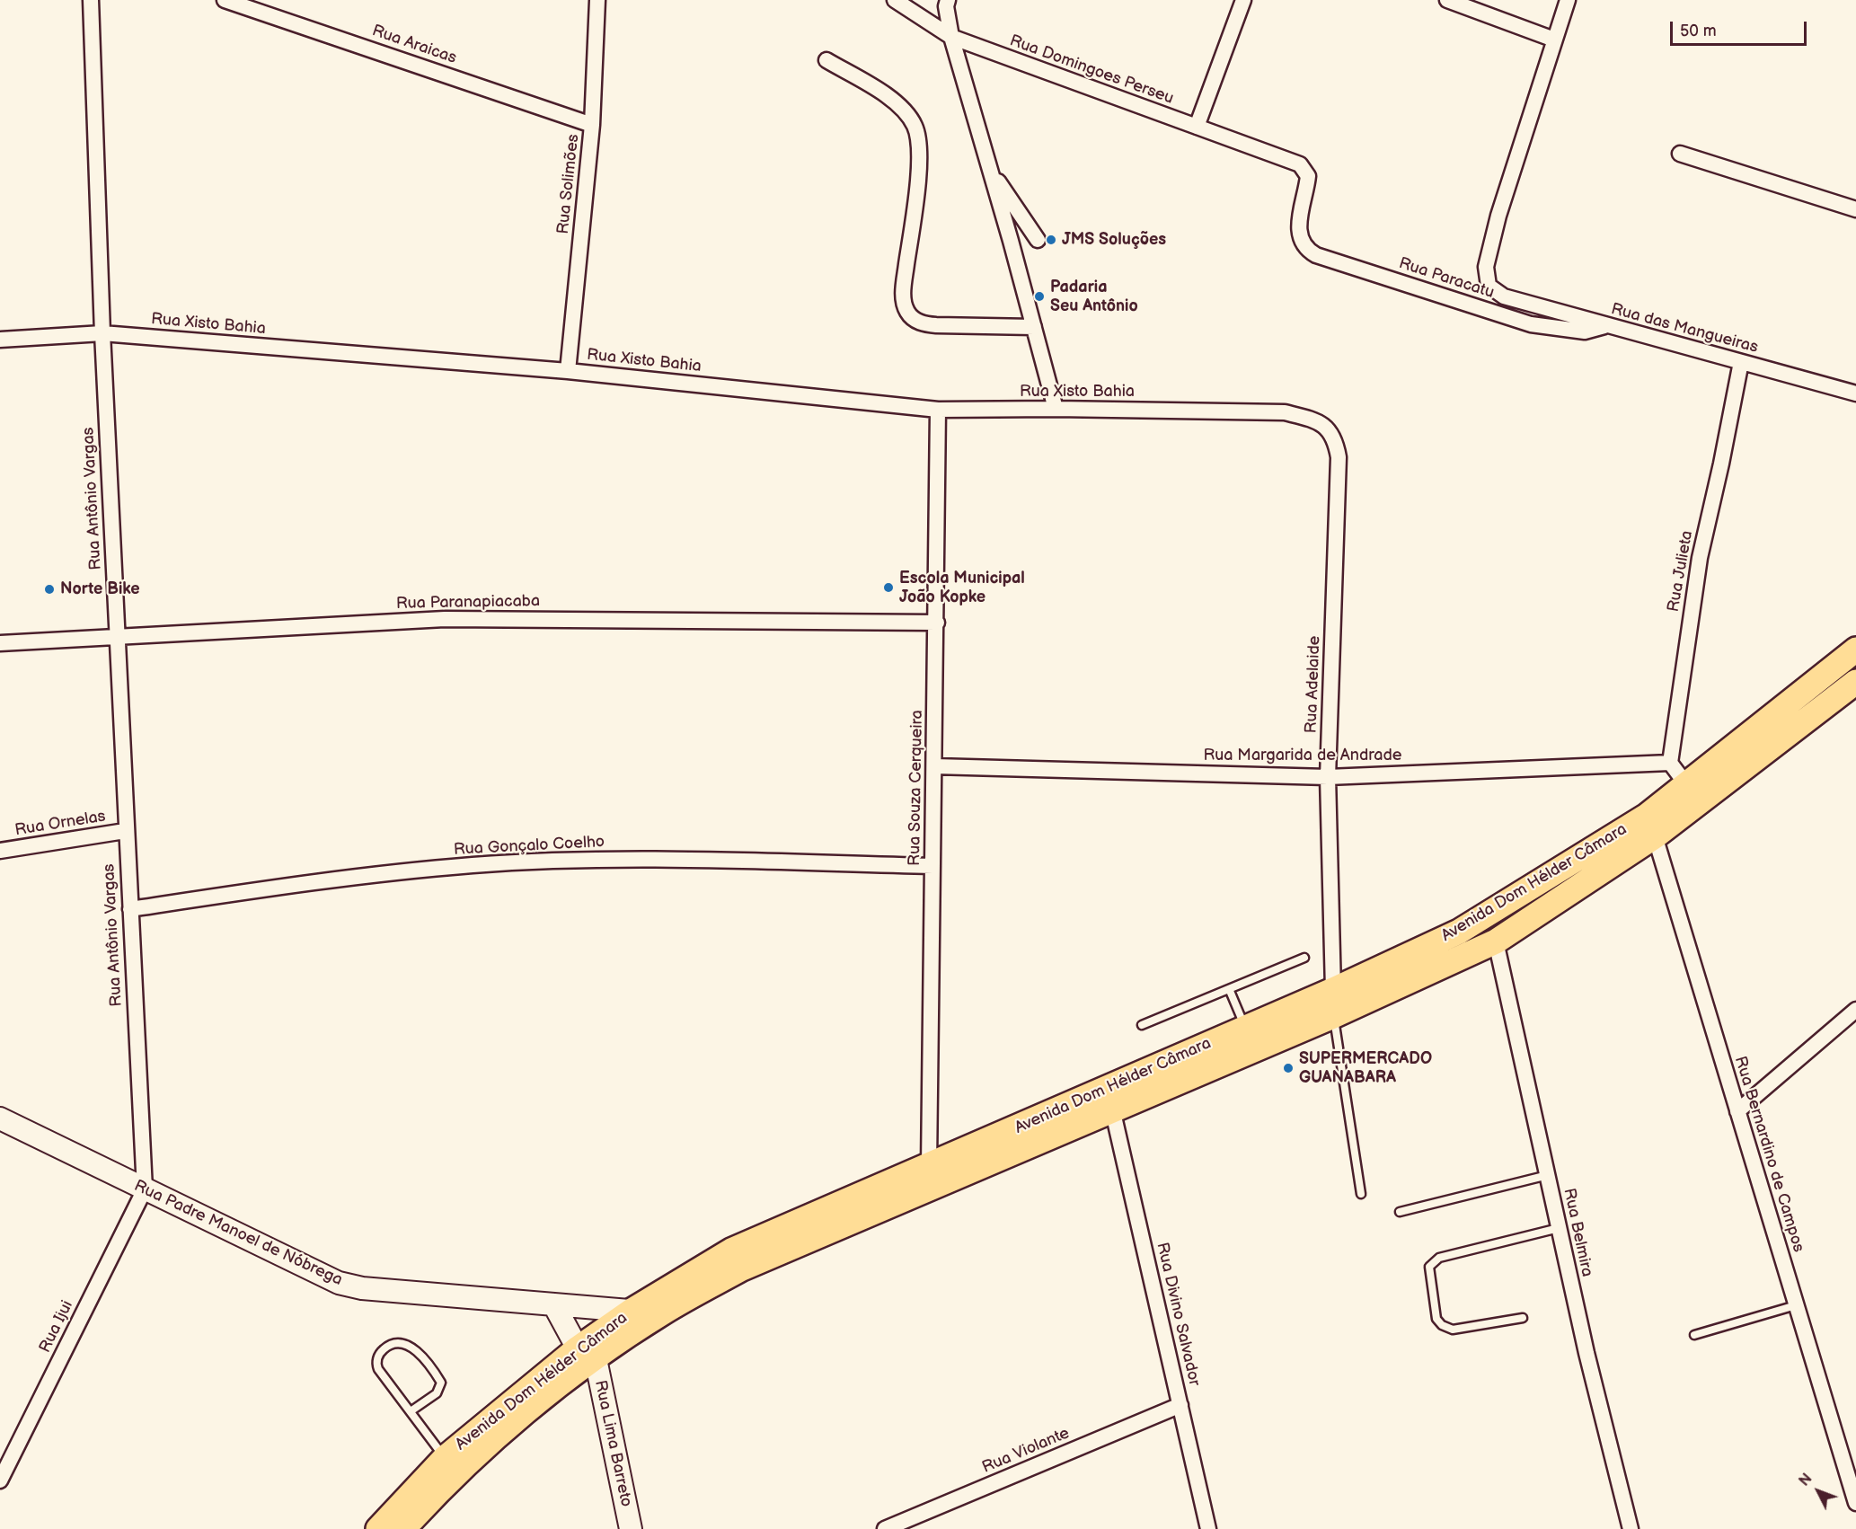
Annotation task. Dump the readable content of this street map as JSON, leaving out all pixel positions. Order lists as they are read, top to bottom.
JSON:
{
  "streets": {
    "main road": ["Avenida Dom Hélder Câmara", "Rua Padre Manoel de Nóbrega", "Rua Lima Barreto"],
    "street": [
      "Rua Araicas",
      "Rua Domingoes Perseu",
      "Rua Solimões",
      "Rua Paracatu",
      "Rua Xisto Bahia",
      "Rua das Mangueiras",
      "Rua Antônio Vargas",
      "Rua Julieta",
      "Rua Paranapiacaba",
      "Rua Adelaide",
      "Rua Margarida de Andrade",
      "Rua Souza Cerqueira",
      "Rua Ornelas",
      "Rua Gonçalo Coelho",
      "Rua Bernardino de Campos",
      "Rua Belmira",
      "Rua Divino Salvador",
      "Rua Ijui",
      "Rua Violante"
    ]
  },
  "crossings": [
    ["Rua Araicas", "Rua Solimões"],
    ["Rua Domingoes Perseu", "Rua Paracatu"],
    ["Rua Solimões", "Rua Xisto Bahia"],
    ["Rua Paracatu", "Rua das Mangueiras"],
    ["Rua Xisto Bahia", "Rua Antônio Vargas"],
    ["Rua Xisto Bahia", "Rua Adelaide"],
    ["Rua Xisto Bahia", "Rua Souza Cerqueira"],
    ["Rua das Mangueiras", "Rua Julieta"],
    ["Rua Antônio Vargas", "Rua Paranapiacaba"],
    ["Rua Antônio Vargas", "Rua Ornelas"],
    ["Rua Antônio Vargas", "Rua Gonçalo Coelho"],
    ["Rua Antônio Vargas", "Rua Padre Manoel de Nóbrega"],
    ["Rua Antônio Vargas", "Rua Ijui"],
    ["Rua Julieta", "Rua Margarida de Andrade"],
    ["Rua Paranapiacaba", "Rua Souza Cerqueira"],
    ["Rua Adelaide", "Rua Margarida de Andrade"],
    ["Rua Adelaide", "Avenida Dom Hélder Câmara"],
    ["Rua Margarida de Andrade", "Rua Souza Cerqueira"],
    ["Rua Souza Cerqueira", "Rua Gonçalo Coelho"],
    ["Rua Souza Cerqueira", "Avenida Dom Hélder Câmara"],
    ["Avenida Dom Hélder Câmara", "Rua Bernardino de Campos"],
    ["Avenida Dom Hélder Câmara", "Rua Belmira"],
    ["Avenida Dom Hélder Câmara", "Rua Padre Manoel de Nóbrega"],
    ["Avenida Dom Hélder Câmara", "Rua Divino Salvador"],
    ["Avenida Dom Hélder Câmara", "Rua Lima Barreto"],
    ["Rua Padre Manoel de Nóbrega", "Rua Ijui"],
    ["Rua Divino Salvador", "Rua Violante"]
  ],
  "places": [
    "JMS Soluções",
    "Padaria Seu Antônio",
    "Escola Municipal João Kopke",
    "Norte Bike",
    "SUPERMERCADO GUANABARA"
  ],
  "scale_bar": "50 m",
  "north": "top left"
}
